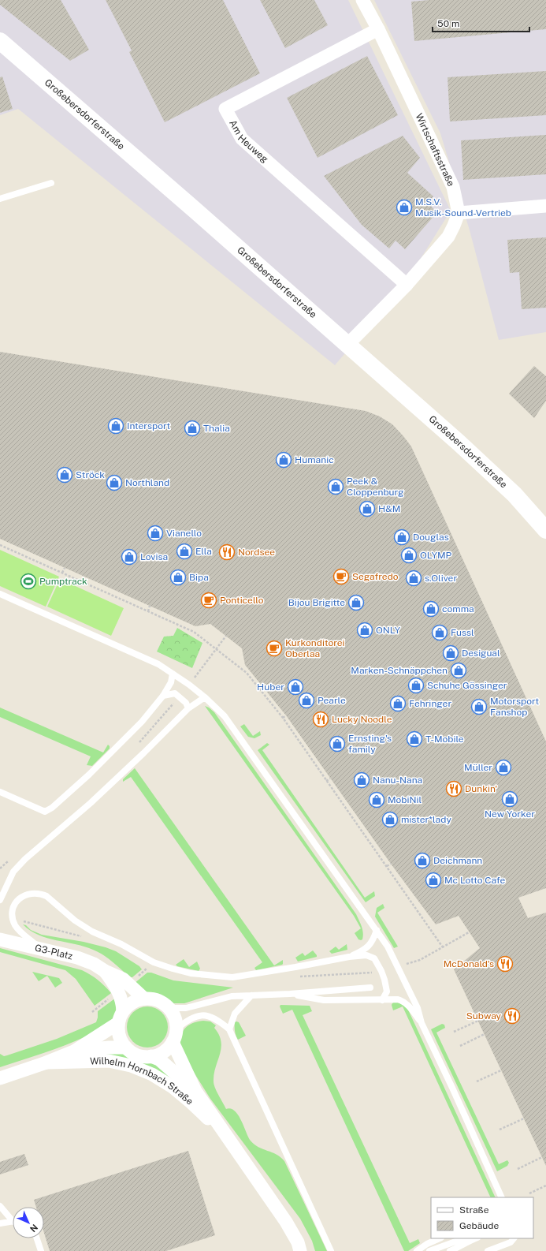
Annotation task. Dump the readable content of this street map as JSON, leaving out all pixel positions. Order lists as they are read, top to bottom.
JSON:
{
  "streets": {
    "street": [
      "Großebersdorferstraße",
      "Am Heuweg",
      "Wirtschaftsstraße",
      "G3-Platz",
      "Wilhelm Hornbach Straße"
    ]
  },
  "crossings": [
    ["Am Heuweg", "Wirtschaftsstraße"],
    ["G3-Platz", "Wilhelm Hornbach Straße"]
  ],
  "places": {
    "shop": [
      "M.S.V. Musik-Sound-Vertrieb",
      "Intersport",
      "Thalia",
      "Humanic",
      "Ströck",
      "Northland",
      "Peek & Cloppenburg",
      "H&M",
      "Vianello",
      "Douglas",
      "Ella",
      "OLYMP",
      "Lovisa",
      "Bipa",
      "s.Oliver",
      "Bijou Brigitte",
      "comma",
      "ONLY",
      "Fussl",
      "Desigual",
      "Marken-Schnäppchen",
      "Schuhe Gössinger",
      "Huber",
      "Pearle",
      "Fehringer",
      "Motorsport Fanshop",
      "T-Mobile",
      "Ernsting's family",
      "Müller",
      "Nanu-Nana",
      "New Yorker",
      "MobiNil",
      "mister*lady",
      "Deichmann",
      "Mc Lotto Cafe"
    ],
    "restaurant": [
      "Nordsee",
      "Lucky Noodle",
      "Dunkin'",
      "McDonald's",
      "Subway"
    ],
    "cafe": ["Segafredo", "Ponticello", "Kurkonditorei Oberlaa"],
    "sports": ["Pumptrack"]
  },
  "legend": ["Straße", "Gebäude"],
  "scale_bar": "50 m",
  "north": "bottom right"
}
